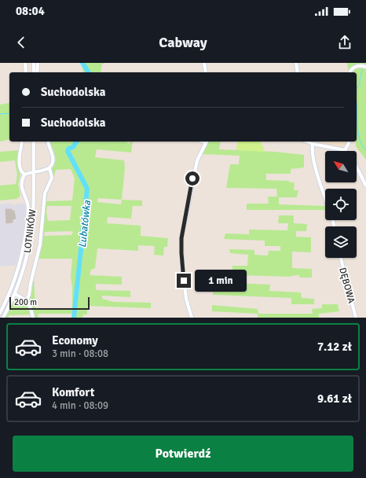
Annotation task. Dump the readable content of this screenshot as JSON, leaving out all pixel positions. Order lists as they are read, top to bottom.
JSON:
{
  "streets": {
    "street": ["LOTNIKÓW", "DĘBOWA"]
  },
  "water": ["Lubatówka"],
  "scale_bar": "200 m",
  "north": "top left",
  "page": {
    "status": "08:04",
    "header": "Cabway",
    "banner": ["Suchodolska", "Suchodolska"],
    "bubble": "1 min",
    "scale": "200 m",
    "list": [
      {
        "name": "Economy",
        "note": "3 min · 08:08",
        "value": "7.12 zł"
      },
      {
        "name": "Komfort",
        "note": "4 min · 08:09",
        "value": "9.61 zł"
      }
    ],
    "buttons": "Potwierdź"
  }
}
